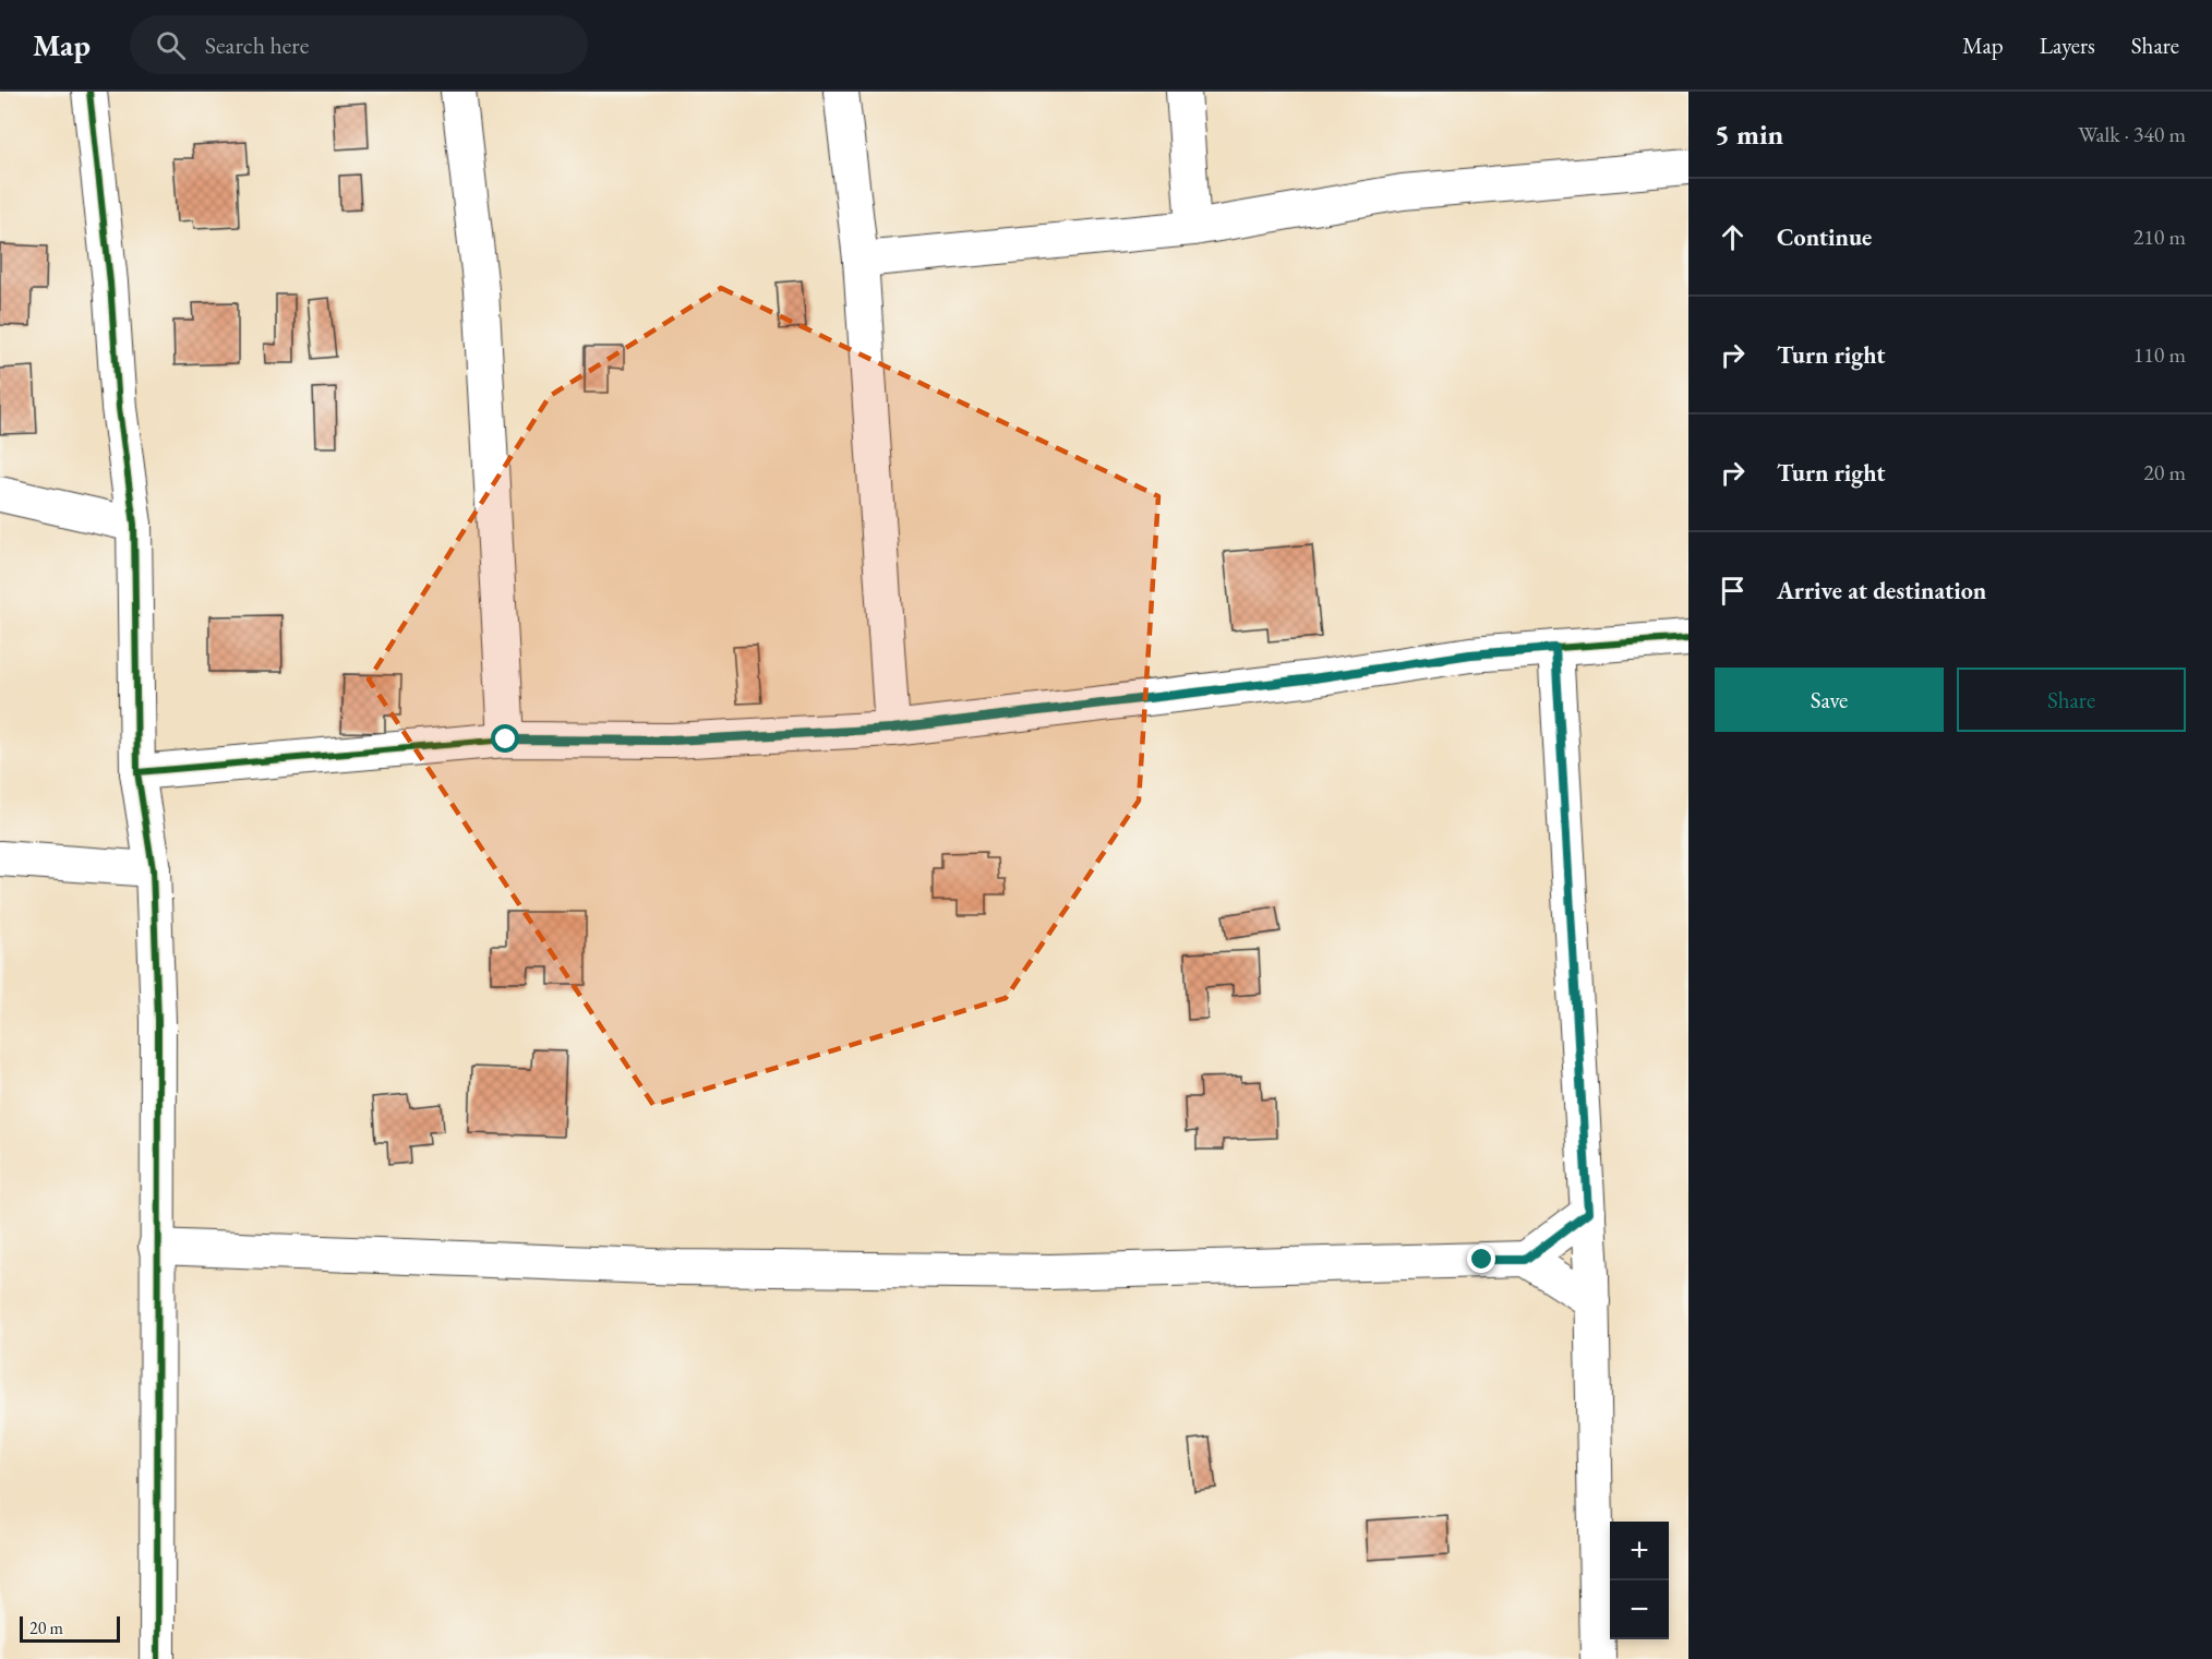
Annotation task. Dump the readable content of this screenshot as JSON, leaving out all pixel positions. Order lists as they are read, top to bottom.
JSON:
{
  "scale_bar": "20 m",
  "page": {
    "header": "Map",
    "search": "Search here",
    "nav": ["Map", "Layers", "Share"],
    "heading": ["5 min", "Walk · 340 m"],
    "list": [
      ["Continue", "210 m"],
      ["Turn right", "110 m"],
      ["Turn right", "20 m"],
      "Arrive at destination"
    ],
    "buttons": ["Save", "Share"],
    "map_buttons": ["+", "−"],
    "scale": "20 m"
  }
}
